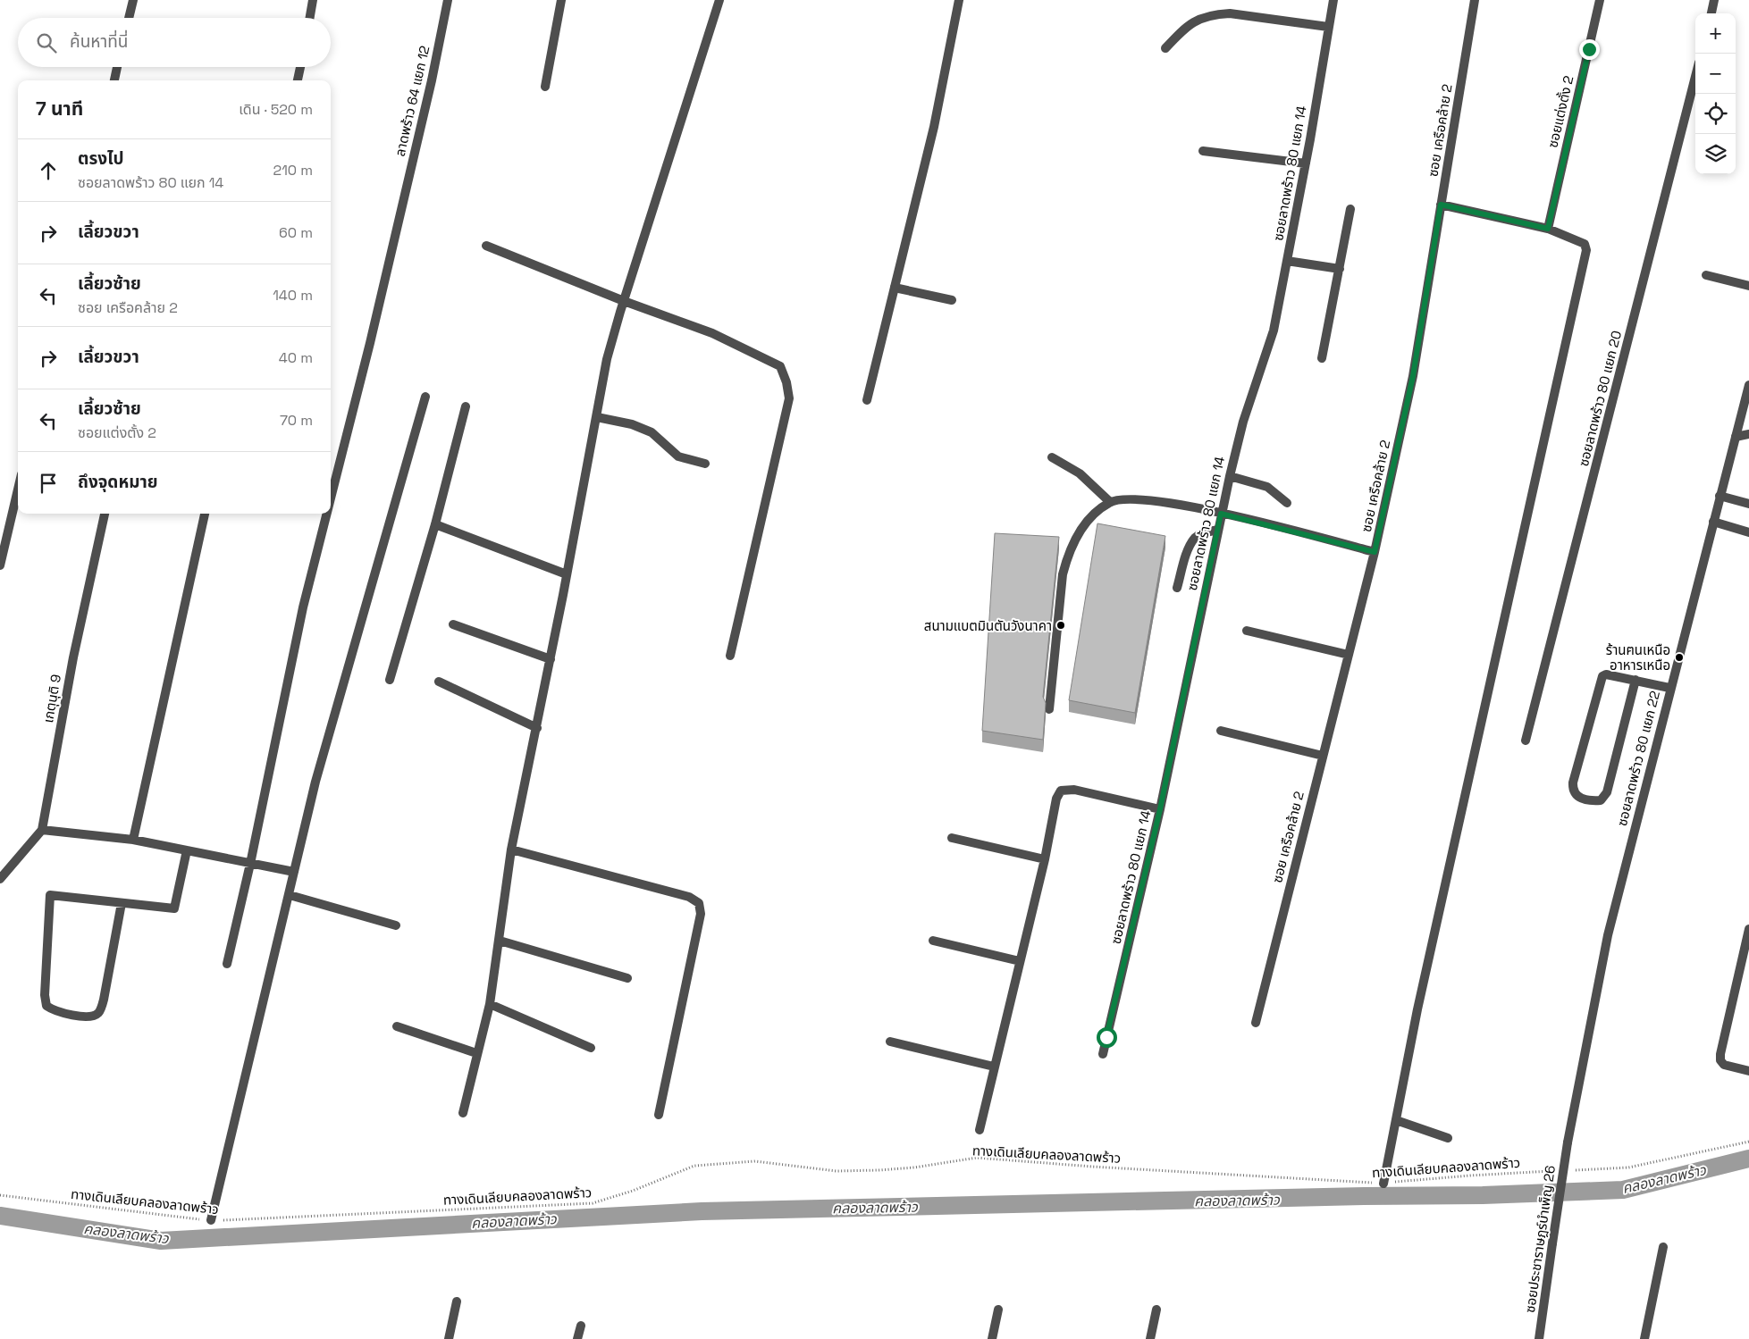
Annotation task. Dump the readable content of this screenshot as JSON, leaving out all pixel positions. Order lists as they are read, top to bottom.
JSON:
{
  "streets": {
    "street": [
      "ลาดพร้าว 64 แยก 12",
      "ซอยแต่งตั้ง 2",
      "ซอย เครือคล้าย 2",
      "ซอยลาดพร้าว 80 แยก 14",
      "ซอยลาดพร้าว 80 แยก 20",
      "เกตุนุติ 9",
      "ซอยลาดพร้าว 80 แยก 22",
      "ซอยประชาราษฎร์บำเพ็ญ 26"
    ],
    "path": ["ทางเดินเลียบคลองลาดพร้าว"]
  },
  "crossings": [
    ["ซอยลาดพร้าว 80 แยก 22", "ซอยประชาราษฎร์บำเพ็ญ 26"]
  ],
  "water": ["คลองลาดพร้าว"],
  "places": ["สนามแบตมินตันวังนาคา", "ร้านฅนเหนือ อาหารเหนือ"],
  "page": {
    "map_buttons": ["+", "−"],
    "search": "ค้นหาที่นี่",
    "heading": ["7 นาที", "เดิน · 520 m"],
    "list": [
      ["ตรงไป", "ซอยลาดพร้าว 80 แยก 14", "210 m"],
      ["เลี้ยวขวา", "60 m"],
      ["เลี้ยวซ้าย", "ซอย เครือคล้าย 2", "140 m"],
      ["เลี้ยวขวา", "40 m"],
      ["เลี้ยวซ้าย", "ซอยแต่งตั้ง 2", "70 m"],
      "ถึงจุดหมาย"
    ]
  }
}
